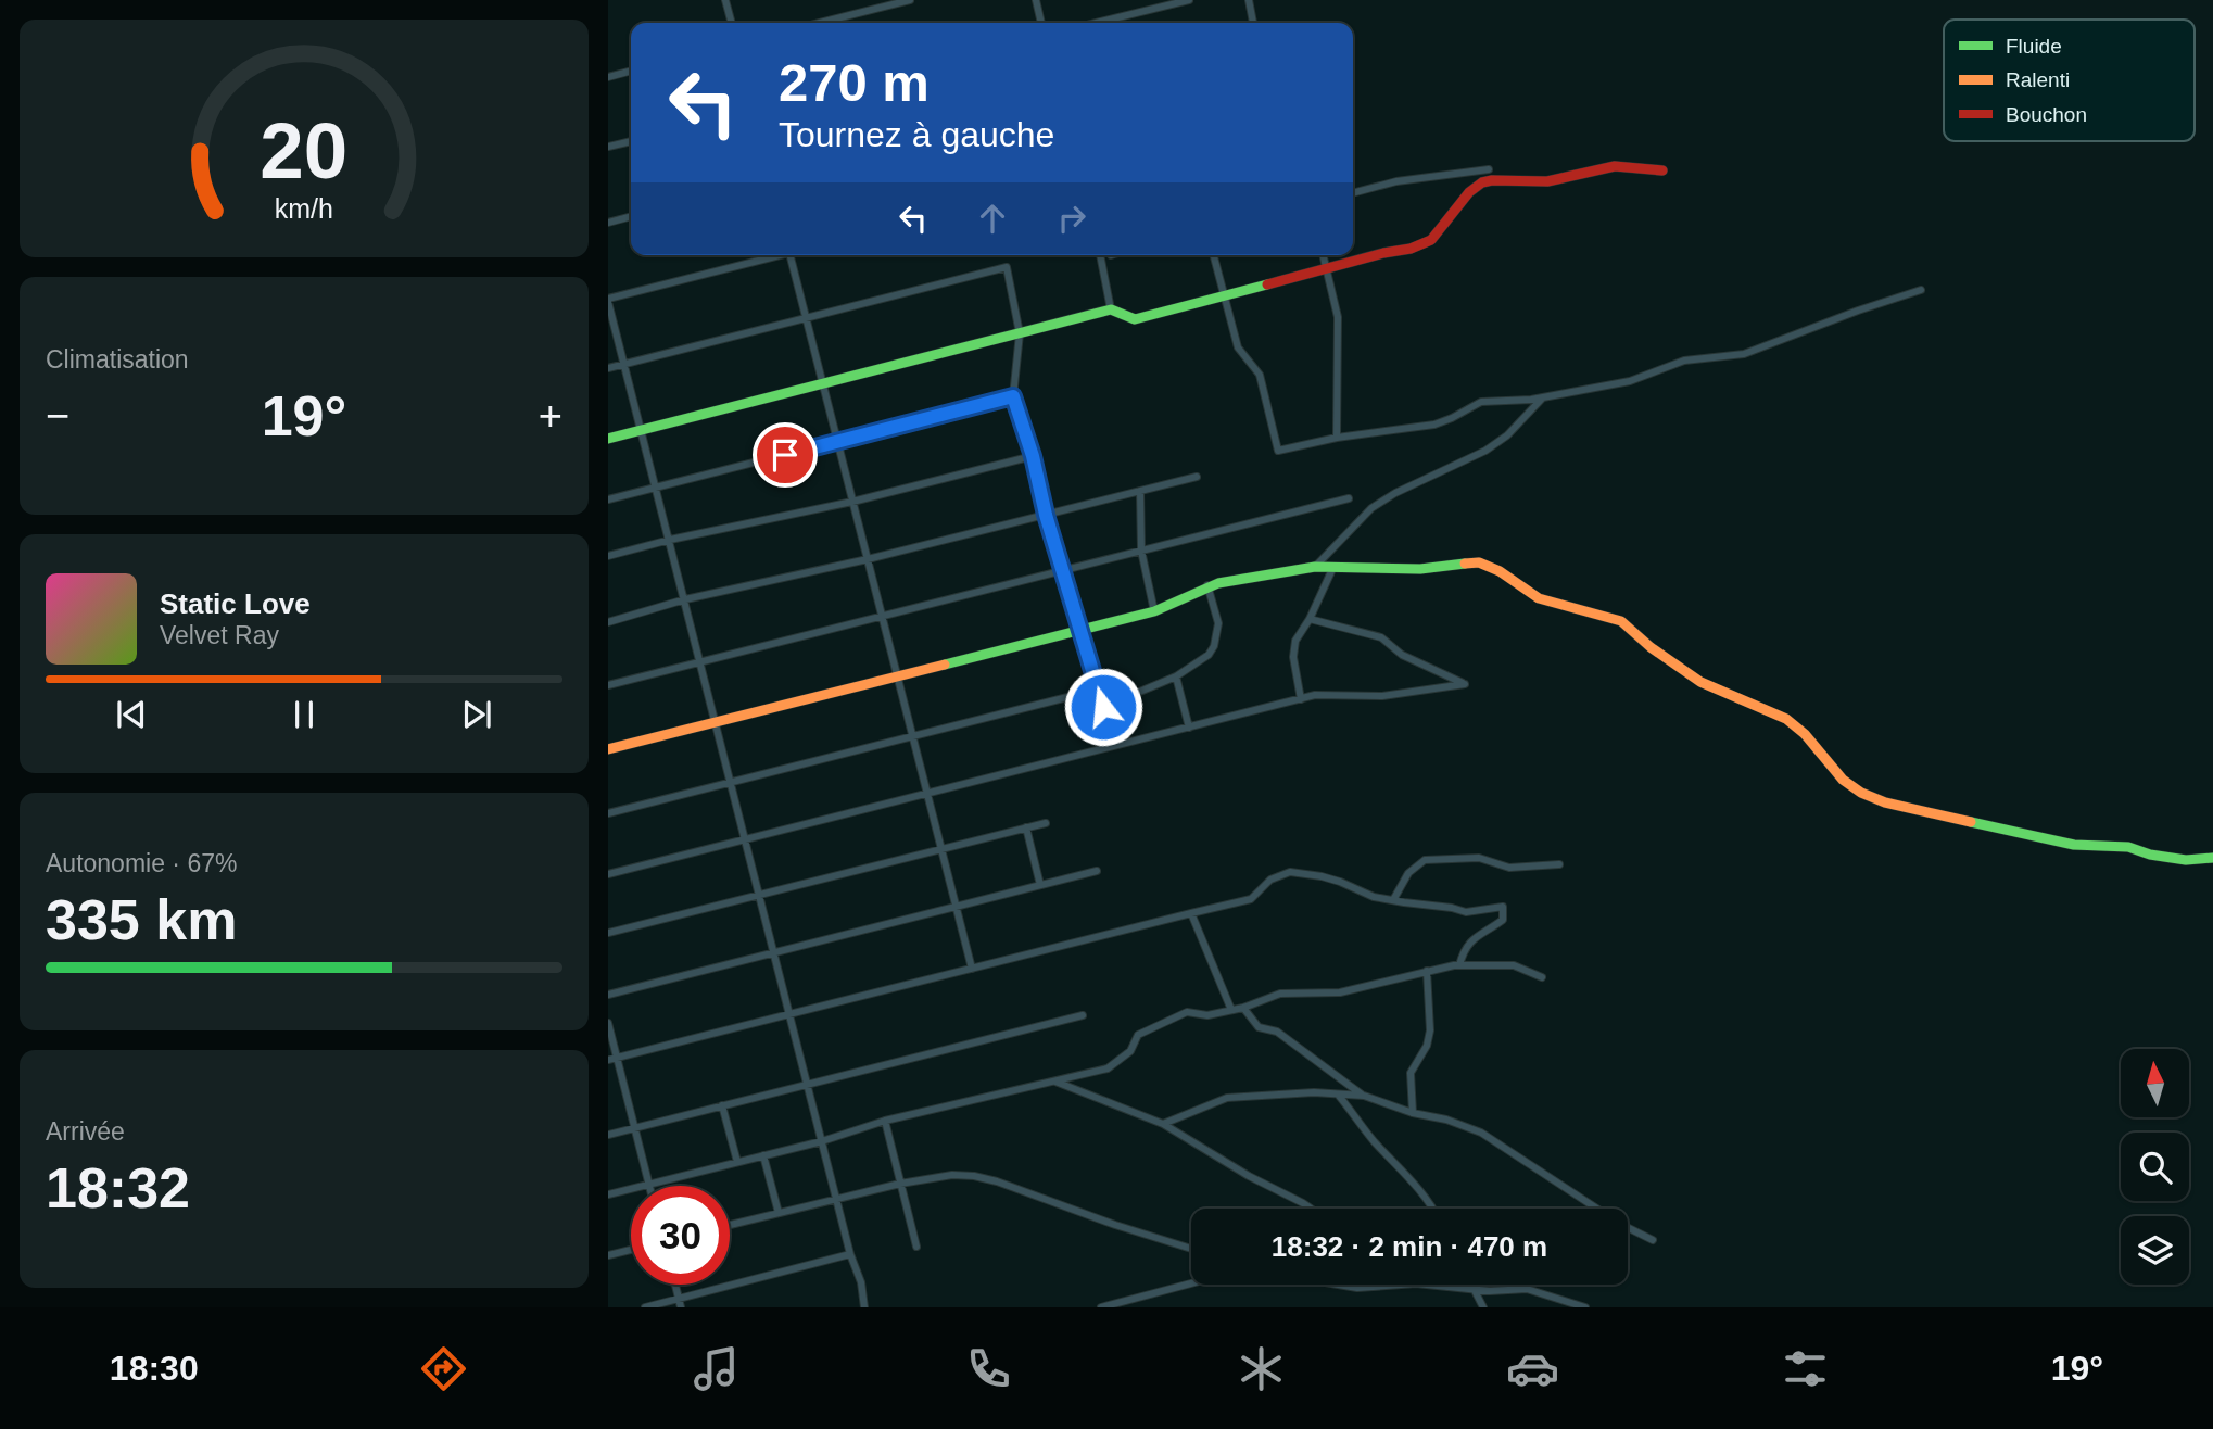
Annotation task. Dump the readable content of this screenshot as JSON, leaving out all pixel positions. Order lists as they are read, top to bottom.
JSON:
{
  "legend": ["Fluide", "Ralenti", "Bouchon"],
  "north": "top",
  "page": {
    "turn": ["270 m", "Tournez à gauche"],
    "tile": [
      "Climatisation",
      ["Autonomie · 67%", "335 km"],
      ["Arrivée", "18:32"]
    ],
    "heat": ["−", "19°", "+"],
    "song": ["Static Love", "Velvet Ray"],
    "limit": "30",
    "trip": "18:32 · 2 min · 470 m",
    "tabs": ["18:30", "19°"],
    "gauge": ["20", "km/h"]
  }
}
